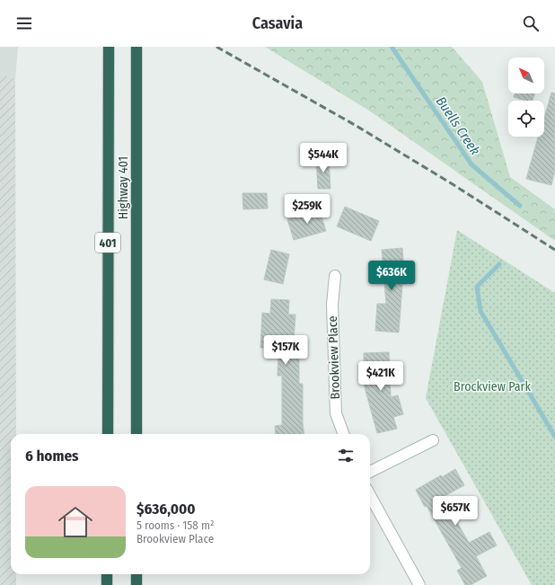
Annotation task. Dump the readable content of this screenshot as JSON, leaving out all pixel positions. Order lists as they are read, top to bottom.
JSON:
{
  "streets": {
    "highway": ["Highway 401", "401"],
    "street": ["Brookview Place"]
  },
  "water": ["Buells Creek"],
  "parks": ["Brockview Park"],
  "north": "top left",
  "page": {
    "header": "Casavia",
    "price": [
      "$544K",
      "$259K",
      "$636K",
      "$157K",
      "$421K",
      "$657K"
    ],
    "heading": "6 homes",
    "list": [
      {
        "name": "$636,000",
        "note": "5 rooms · 158 m² · Brookview Place"
      }
    ]
  }
}
